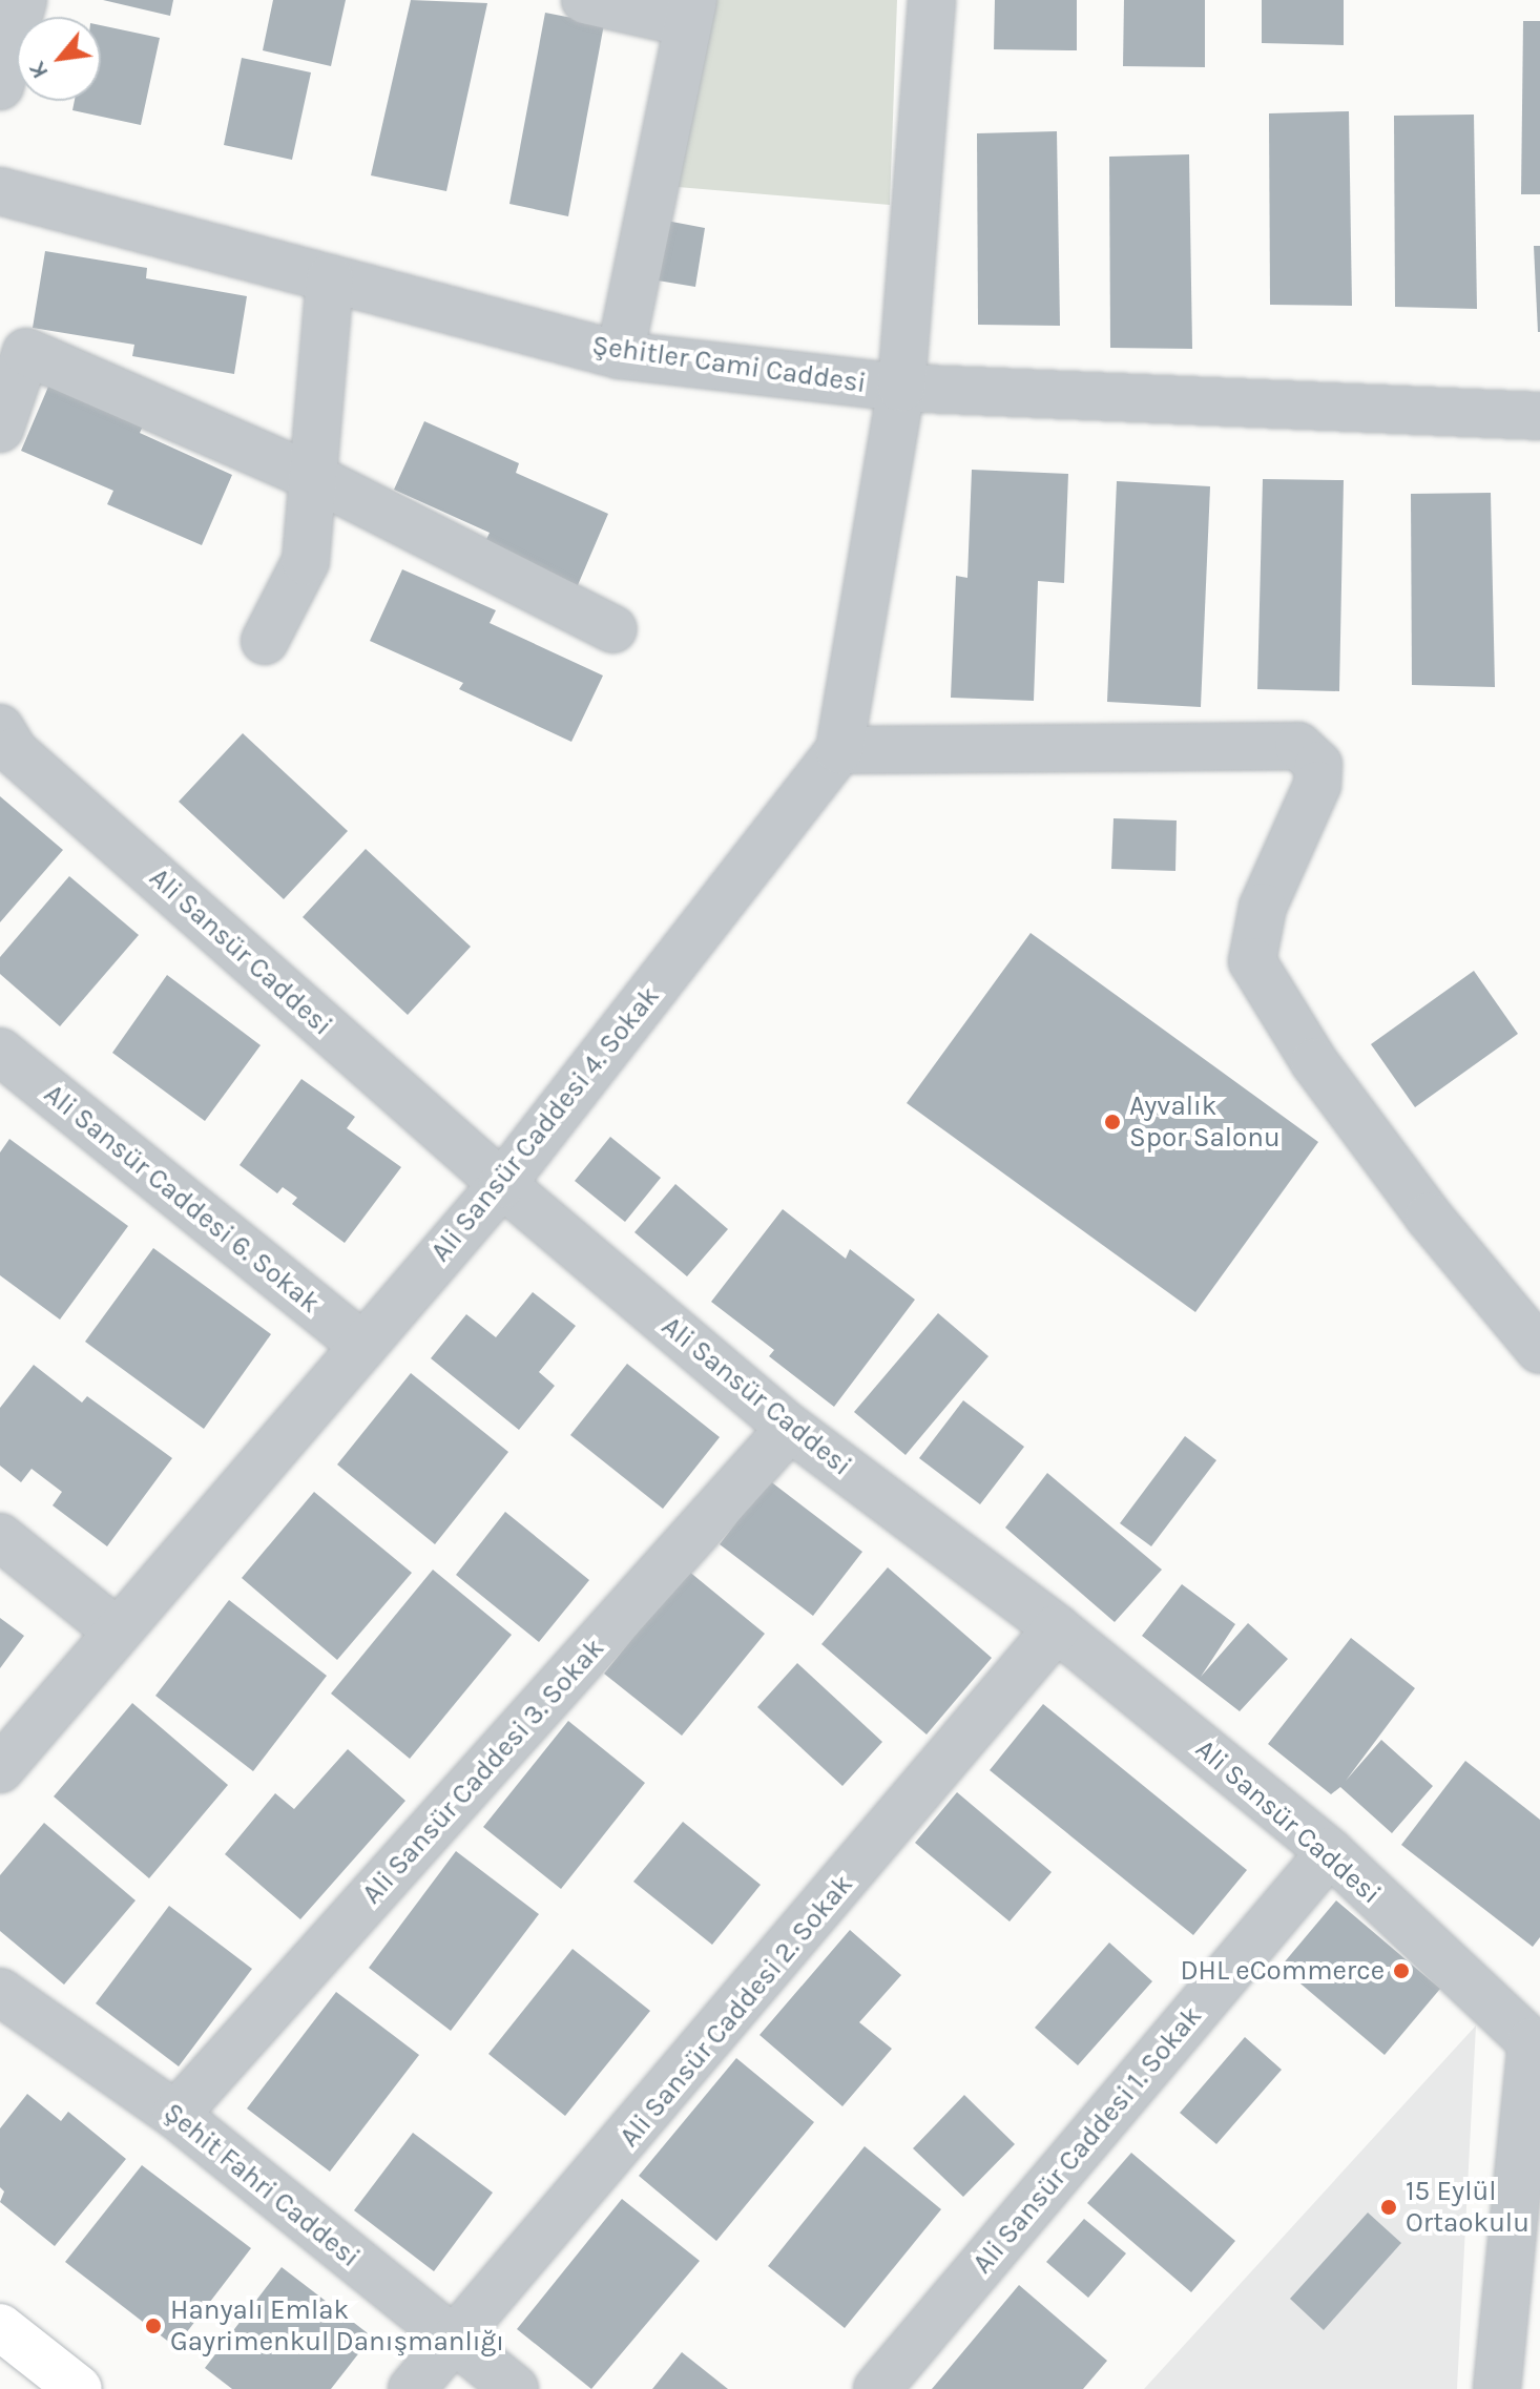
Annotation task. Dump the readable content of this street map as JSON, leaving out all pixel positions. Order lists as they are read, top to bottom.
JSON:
{
  "streets": {
    "street": [
      "Şehitler Cami Caddesi",
      "Ali Sansür Caddesi",
      "Ali Sansür Caddesi 4. Sokak",
      "Ali Sansür Caddesi 6. Sokak",
      "Ali Sansür Caddesi 3. Sokak",
      "Ali Sansür Caddesi 2. Sokak",
      "Ali Sansür Caddesi 1. Sokak",
      "Şehit Fahri Caddesi"
    ]
  },
  "crossings": [
    ["Şehitler Cami Caddesi", "Ali Sansür Caddesi 4. Sokak"],
    ["Ali Sansür Caddesi", "Ali Sansür Caddesi 4. Sokak"],
    ["Ali Sansür Caddesi", "Ali Sansür Caddesi 3. Sokak"],
    ["Ali Sansür Caddesi", "Ali Sansür Caddesi 2. Sokak"],
    ["Ali Sansür Caddesi", "Ali Sansür Caddesi 1. Sokak"],
    ["Ali Sansür Caddesi 4. Sokak", "Ali Sansür Caddesi 6. Sokak"],
    ["Ali Sansür Caddesi 3. Sokak", "Şehit Fahri Caddesi"],
    ["Ali Sansür Caddesi 2. Sokak", "Şehit Fahri Caddesi"]
  ],
  "places": [
    "Ayvalık Spor Salonu",
    "DHL eCommerce",
    "15 Eylül Ortaokulu",
    "Hanyalı Emlak Gayrimenkul Danışmanlığı"
  ],
  "north": "bottom left"
}
